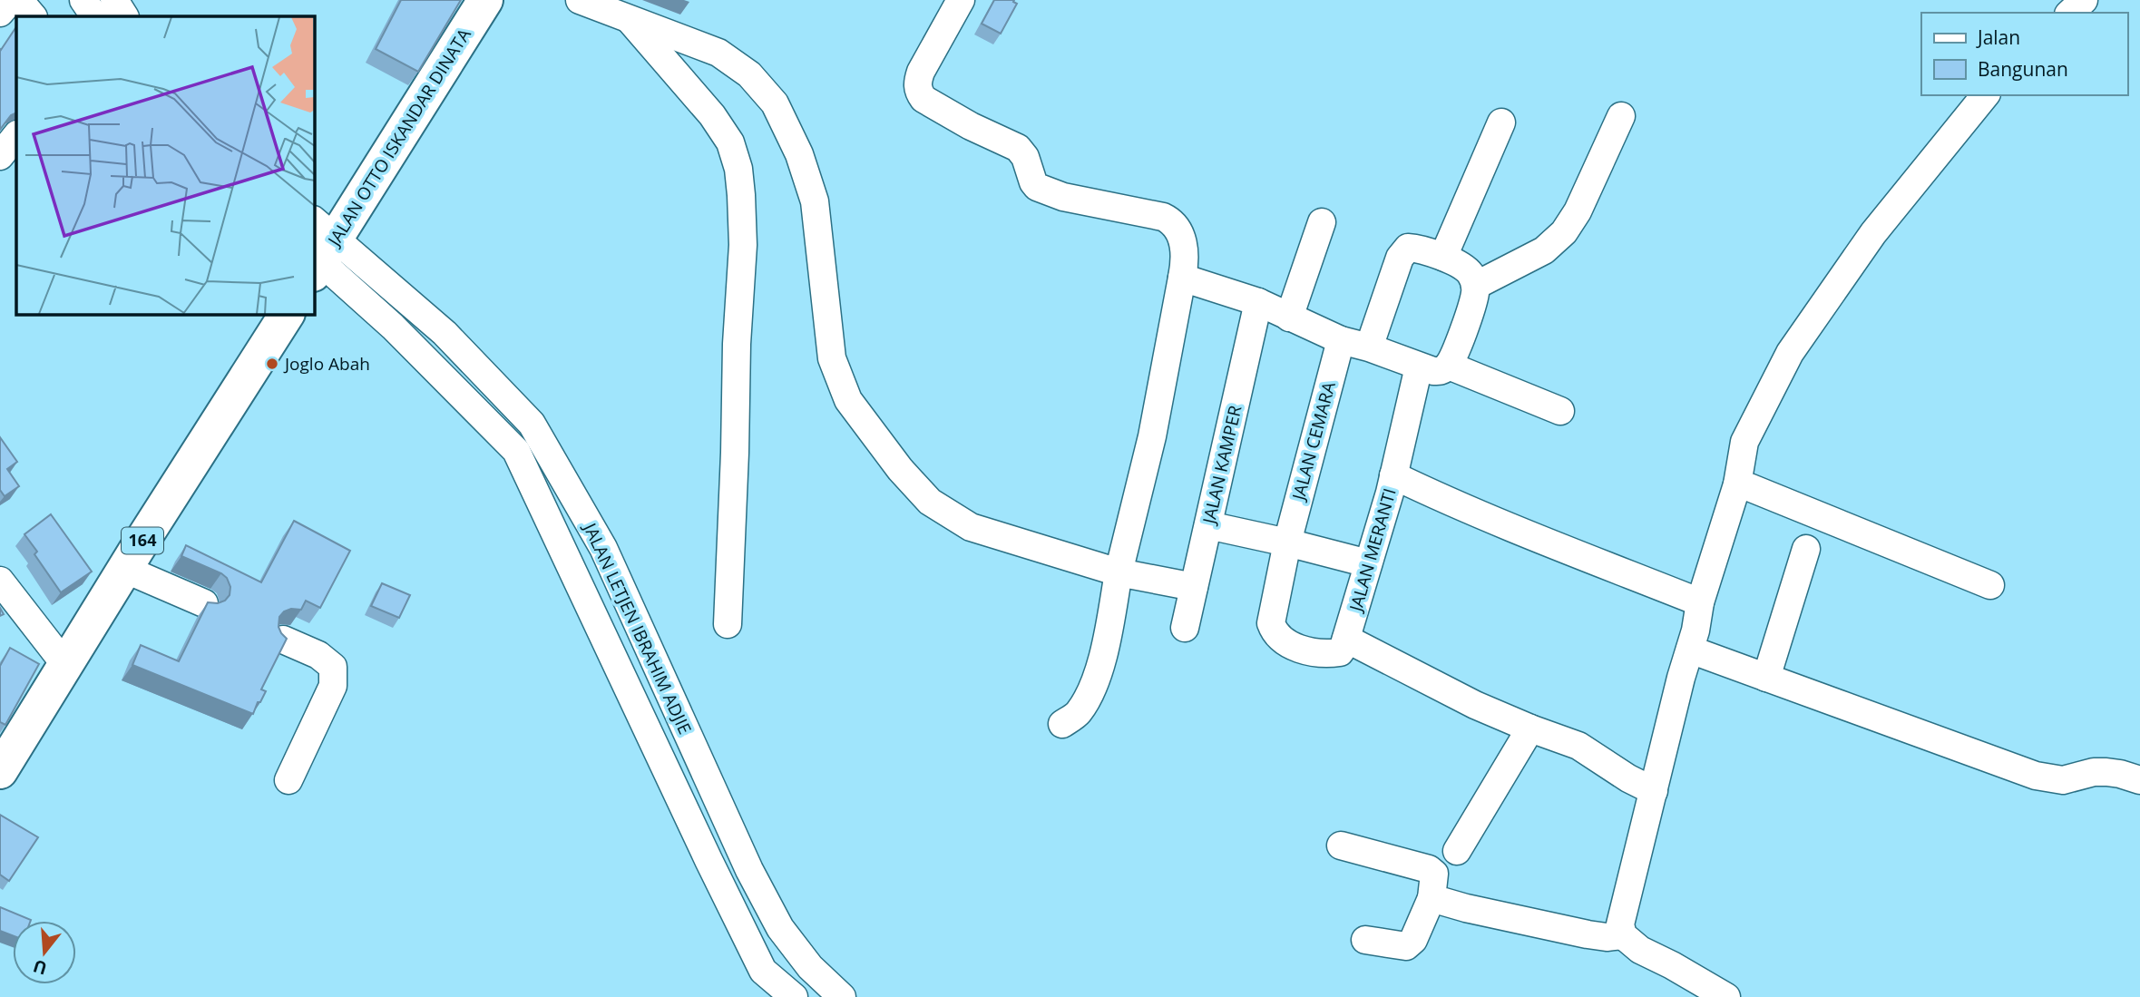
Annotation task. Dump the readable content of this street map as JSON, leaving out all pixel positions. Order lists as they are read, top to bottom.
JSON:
{
  "streets": {
    "main road": ["JALAN OTTO ISKANDAR DINATA", "164"],
    "street": [
      "JALAN CEMARA",
      "JALAN KAMPER",
      "JALAN MERANTI",
      "JALAN LETJEN IBRAHIM ADJIE"
    ]
  },
  "crossings": [
    ["JALAN OTTO ISKANDAR DINATA", "JALAN LETJEN IBRAHIM ADJIE"],
    ["JALAN CEMARA", "JALAN MERANTI"]
  ],
  "places": ["Joglo Abah"],
  "legend": ["Jalan", "Bangunan"],
  "north": "bottom"
}
